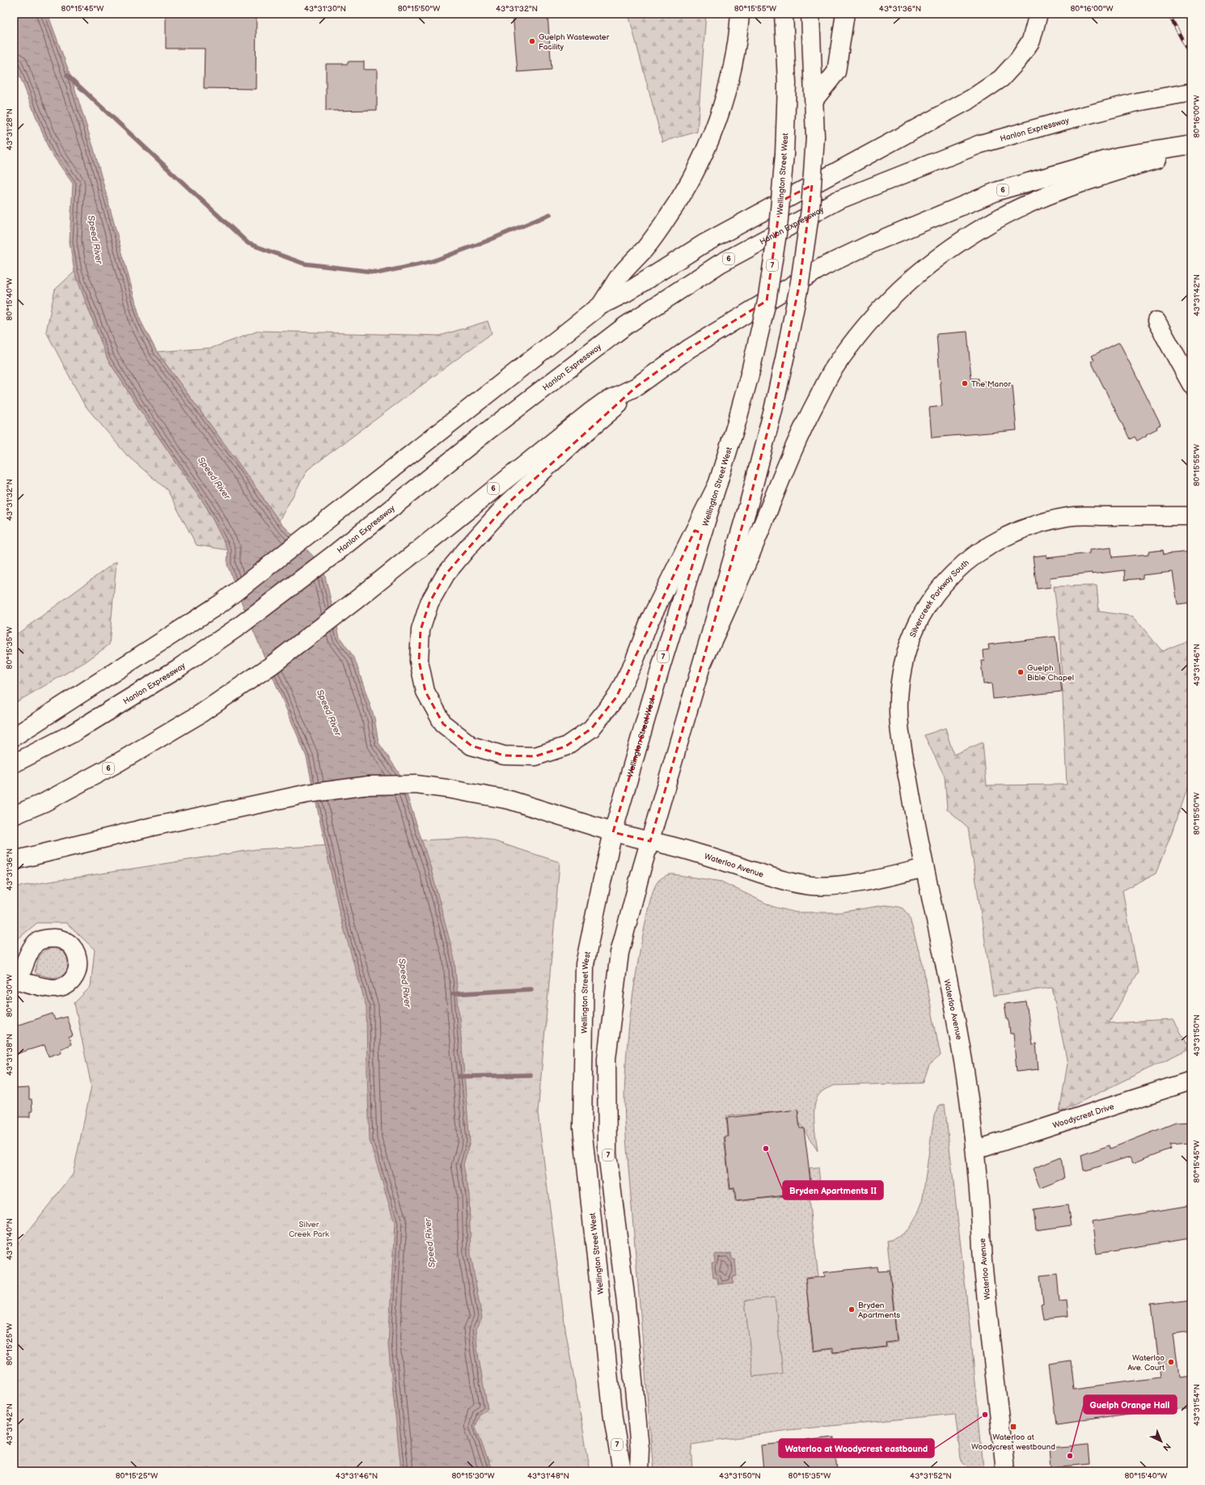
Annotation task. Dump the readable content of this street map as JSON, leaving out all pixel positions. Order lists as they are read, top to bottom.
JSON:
{
  "streets": {
    "main road": [
      "Hanlon Expressway",
      "Wellington Street West",
      "6",
      "7",
      "Silvercreek Parkway South",
      "Waterloo Avenue",
      "Woodycrest Drive"
    ]
  },
  "crossings": [
    ["Wellington Street West", "Waterloo Avenue"],
    ["7", "Waterloo Avenue"],
    ["Silvercreek Parkway South", "Waterloo Avenue"],
    ["Waterloo Avenue", "Woodycrest Drive"]
  ],
  "water": ["Speed River"],
  "parks": ["Silver Creek Park"],
  "places": {
    "other": [
      "Guelph Wastewater Facility",
      "The Manor",
      "Guelph Bible Chapel",
      "Bryden Apartments II",
      "Bryden Apartments",
      "Waterloo Ave. Court",
      "Waterloo at Woodycrest eastbound",
      "Guelph Orange Hall"
    ],
    "transit": ["Waterloo at Woodycrest westbound"]
  },
  "north": "bottom right",
  "coordinates": [
    "80°15'45\"W",
    "43°31'30\"N",
    "80°15'50\"W",
    "43°31'32\"N",
    "80°15'55\"W",
    "43°31'36\"N",
    "80°16'00\"W",
    "43°31'28\"N",
    "43°31'42\"N",
    "80°15'40\"W",
    "80°15'35\"W",
    "43°31'46\"N",
    "80°15'30\"W",
    "43°31'50\"N",
    "43°31'38\"N",
    "43°31'40\"N",
    "80°15'25\"W",
    "43°31'54\"N",
    "43°31'48\"N",
    "43°31'52\"N"
  ]
}
